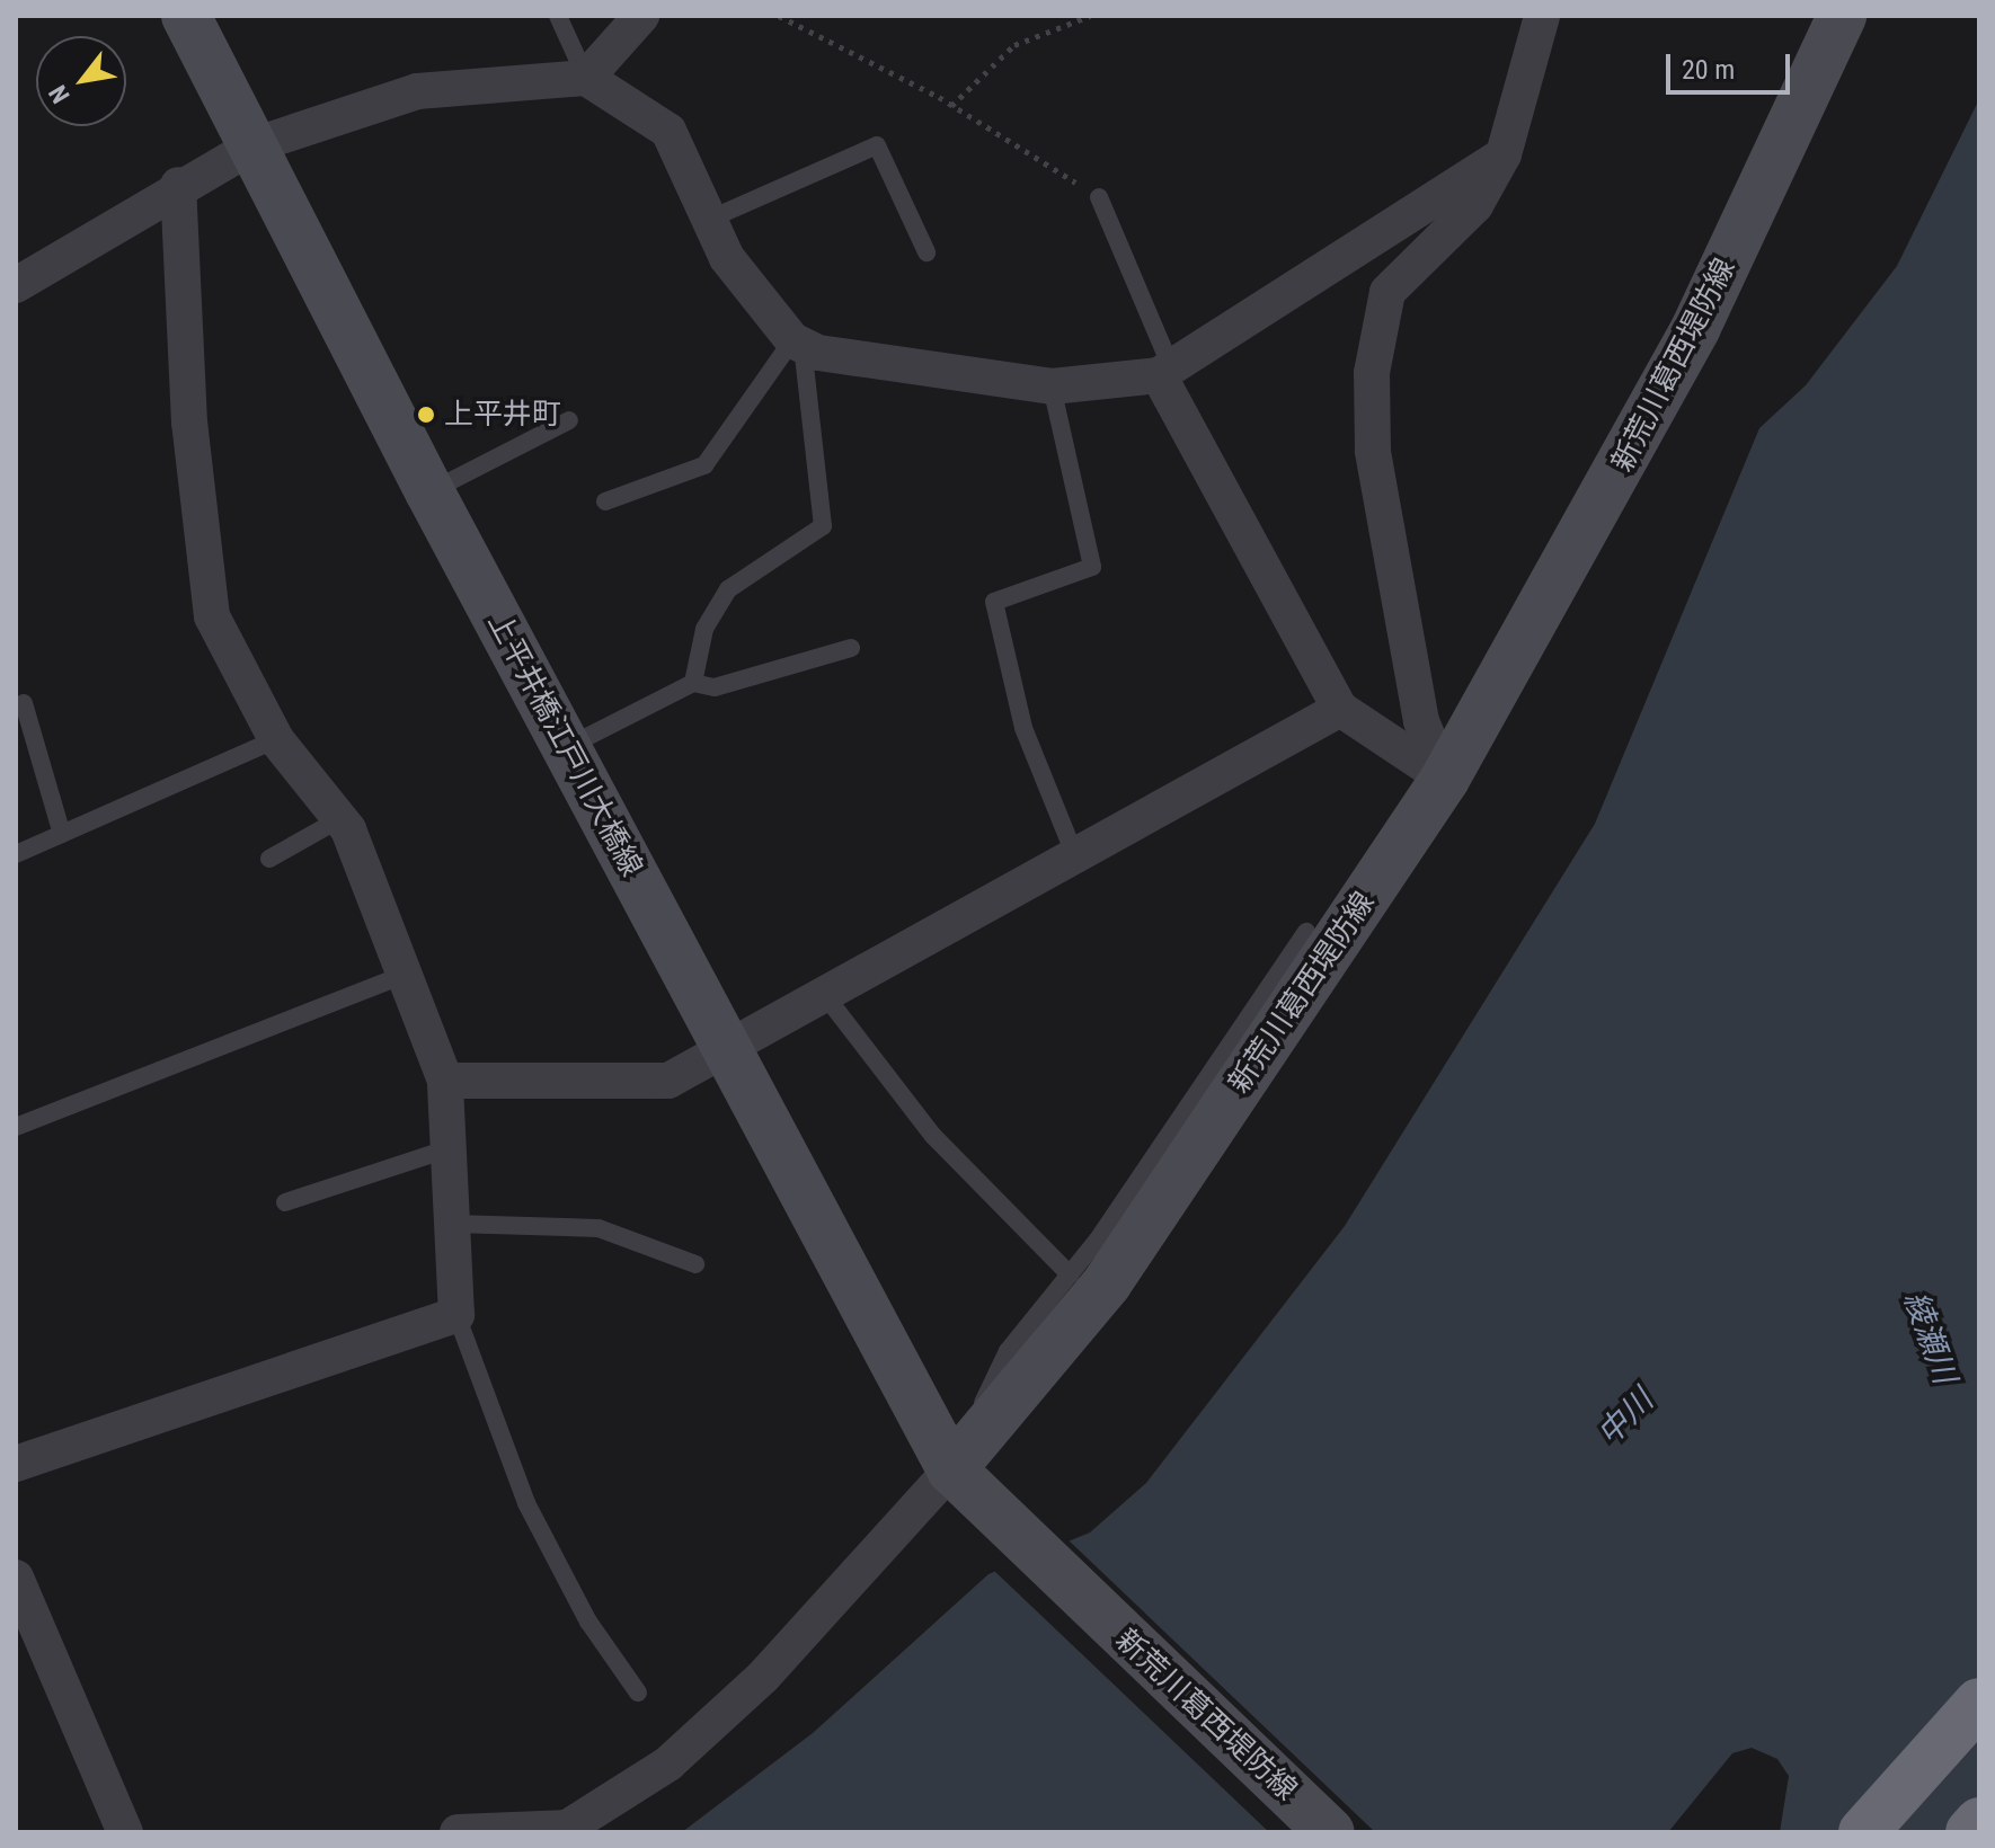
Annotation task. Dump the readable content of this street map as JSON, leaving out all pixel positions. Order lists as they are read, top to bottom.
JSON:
{
  "streets": {
    "main road": ["新荒川葛西堤防線", "上平井橋江戸川大橋線"]
  },
  "crossings": [
    ["新荒川葛西堤防線", "上平井橋江戸川大橋線"]
  ],
  "water": ["綾瀬川", "中川"],
  "places": ["上平井町"],
  "scale_bar": "20 m",
  "north": "bottom left"
}
